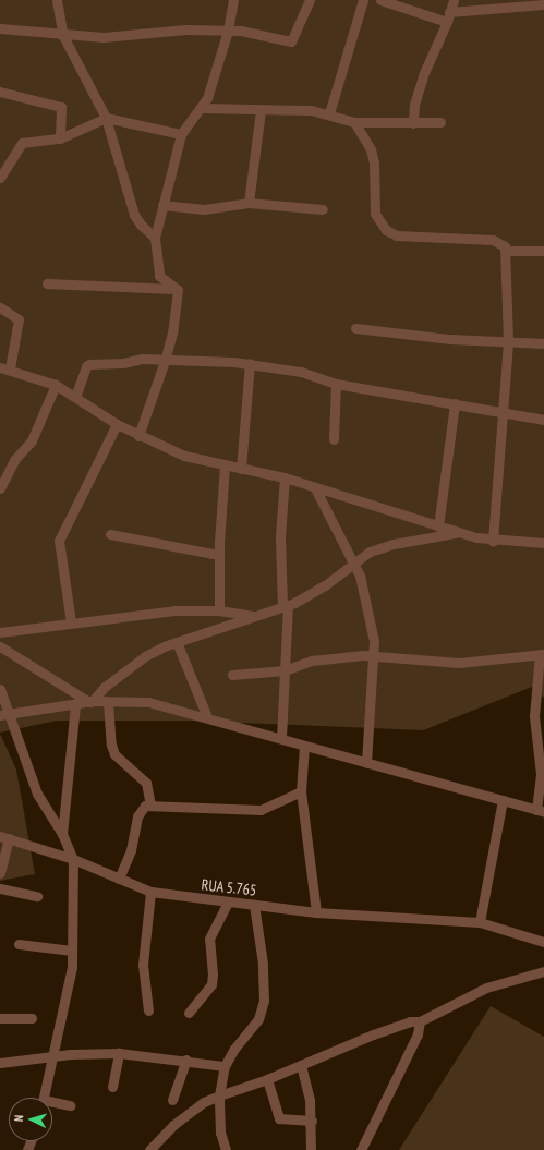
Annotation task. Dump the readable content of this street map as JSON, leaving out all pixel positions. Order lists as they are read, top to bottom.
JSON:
{
  "streets": {
    "street": ["RUA 5.765"]
  },
  "north": "left"
}
